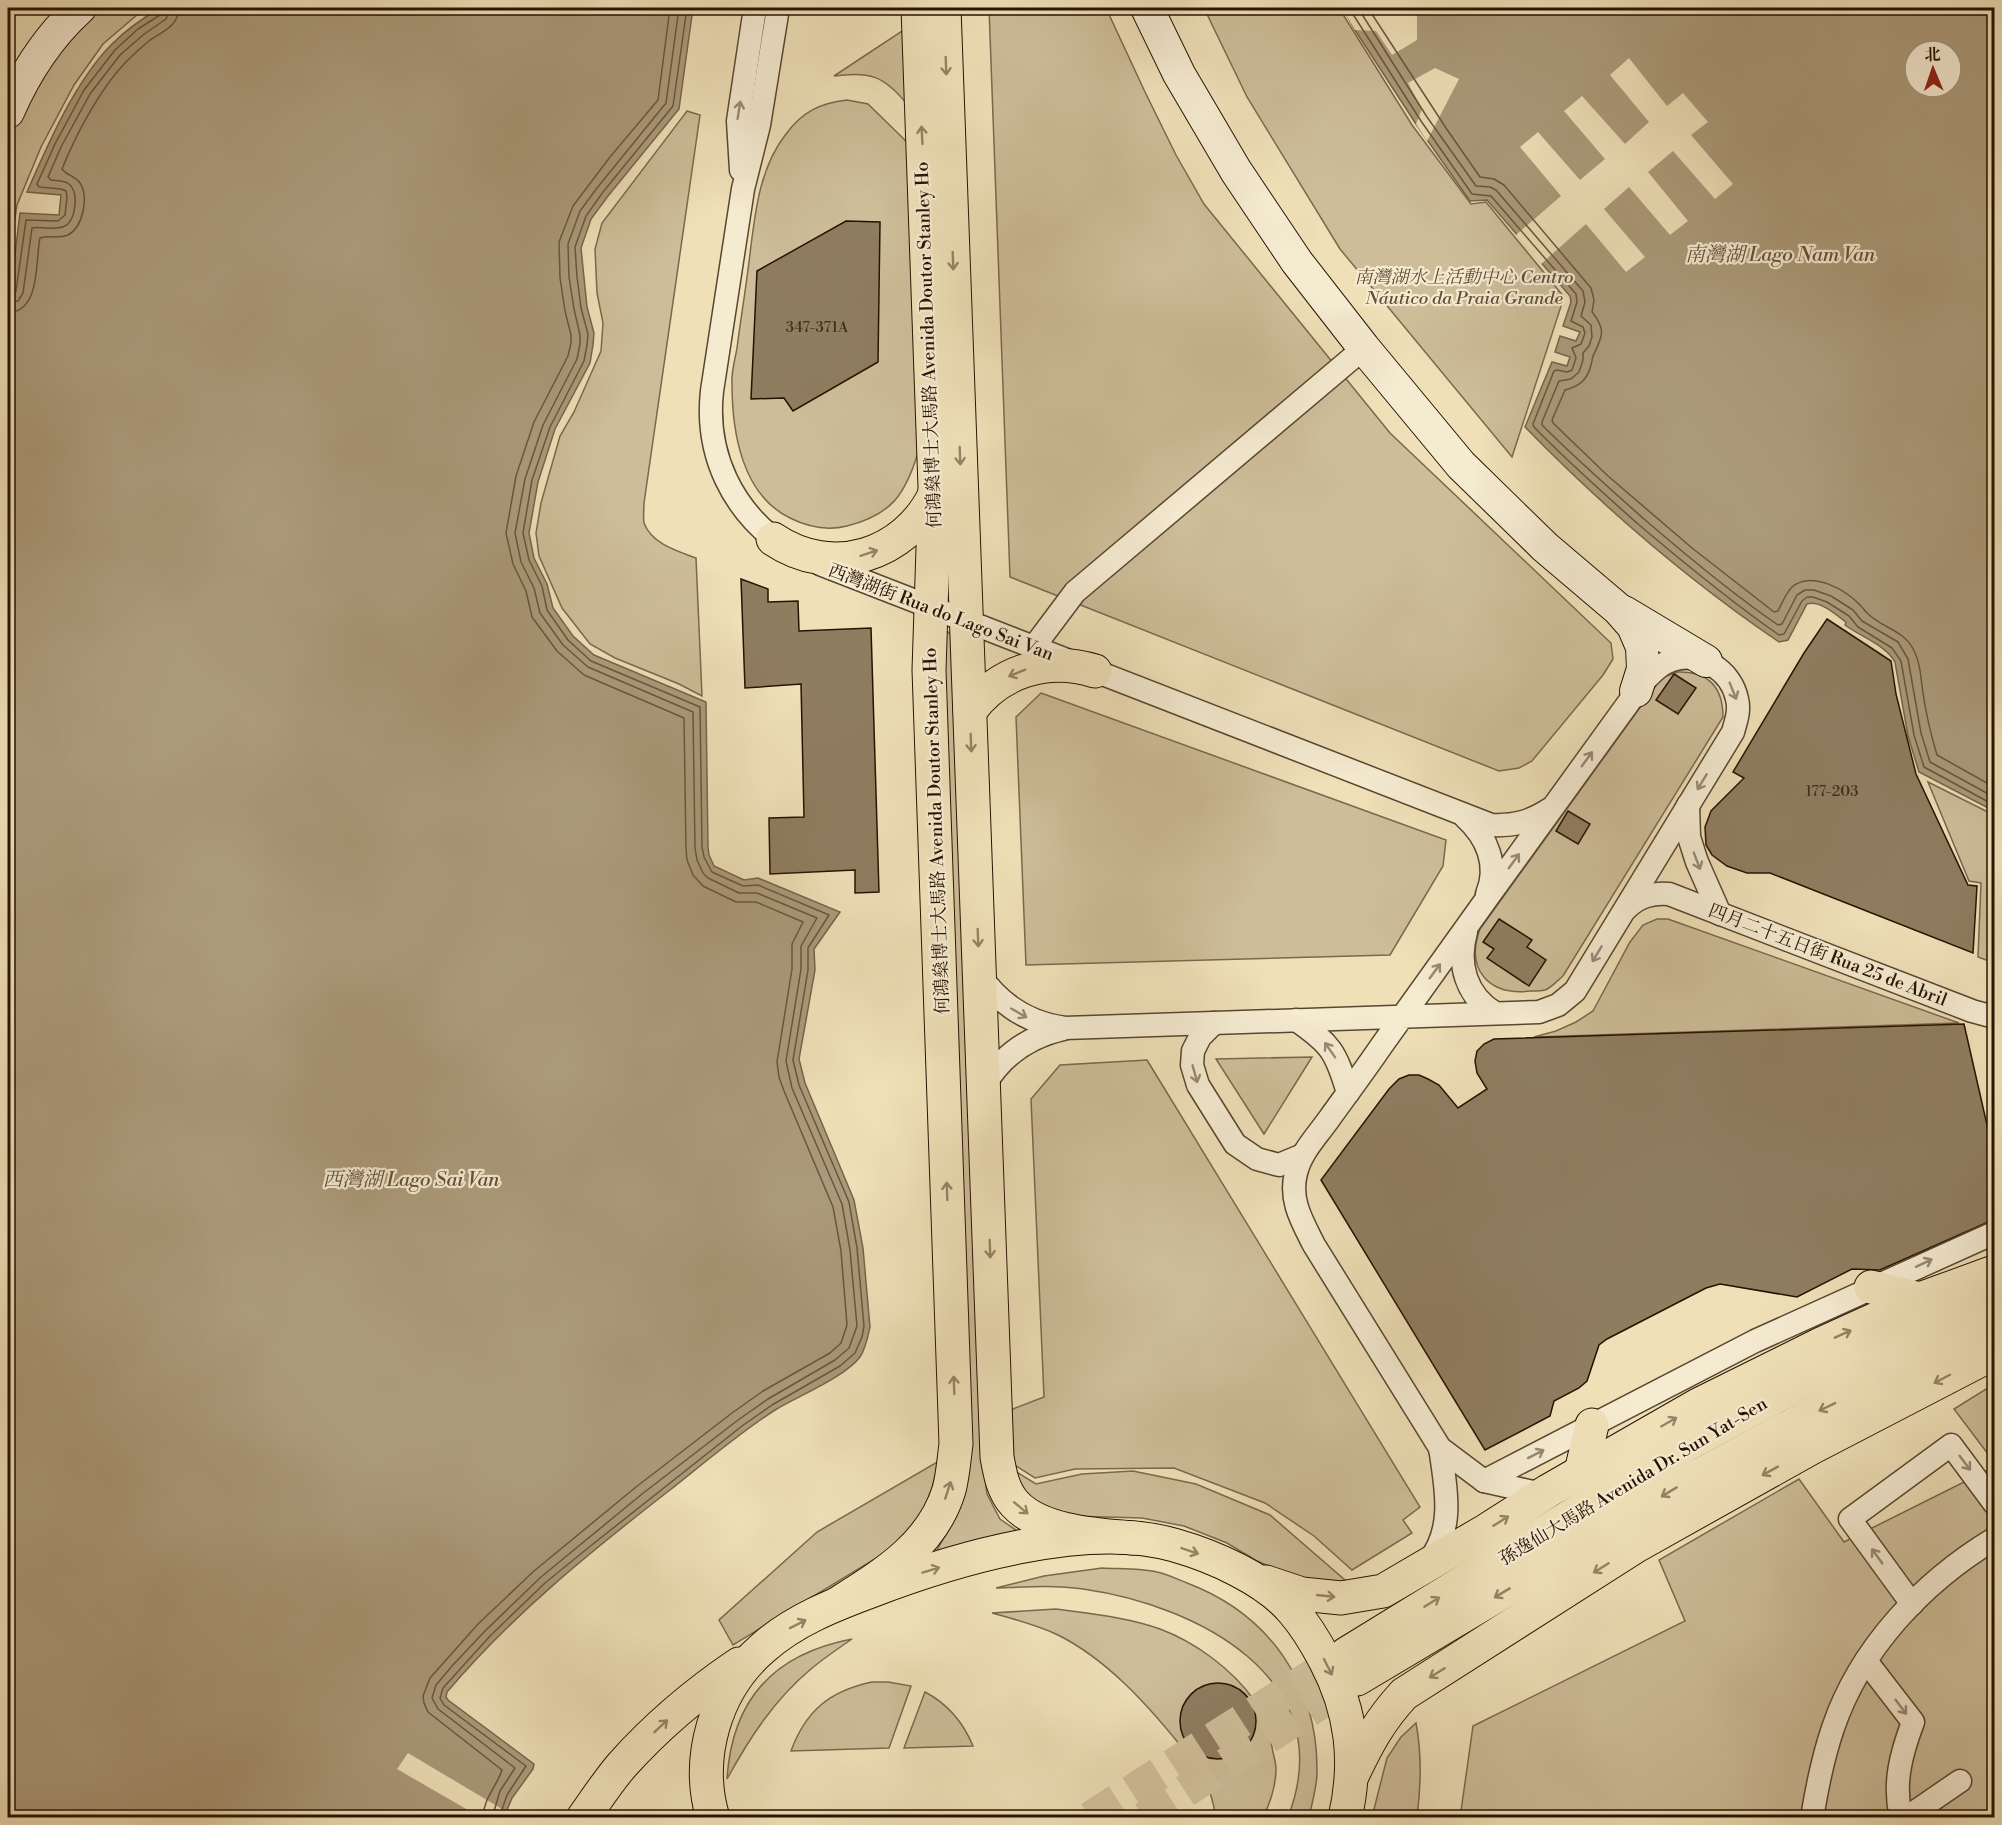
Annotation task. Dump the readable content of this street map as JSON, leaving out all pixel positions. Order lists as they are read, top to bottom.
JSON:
{
  "streets": {
    "main road": ["何鴻燊博士大馬路 Avenida Doutor Stanley Ho", "孫逸仙大馬路 Avenida Dr. Sun Yat-Sen"],
    "street": ["西灣湖街 Rua do Lago Sai Van", "四月二十五日街 Rua 25 de Abril"]
  },
  "crossings": [
    ["何鴻燊博士大馬路 Avenida Doutor Stanley Ho", "西灣湖街 Rua do Lago Sai Van"]
  ],
  "water": ["南灣湖 Lago Nam Van", "西灣湖 Lago Sai Van"],
  "parks": ["南灣湖水上活動中心 Centro Náutico da Praia Grande"],
  "house_numbers": ["347-371A", "177-203"],
  "north": "top"
}
